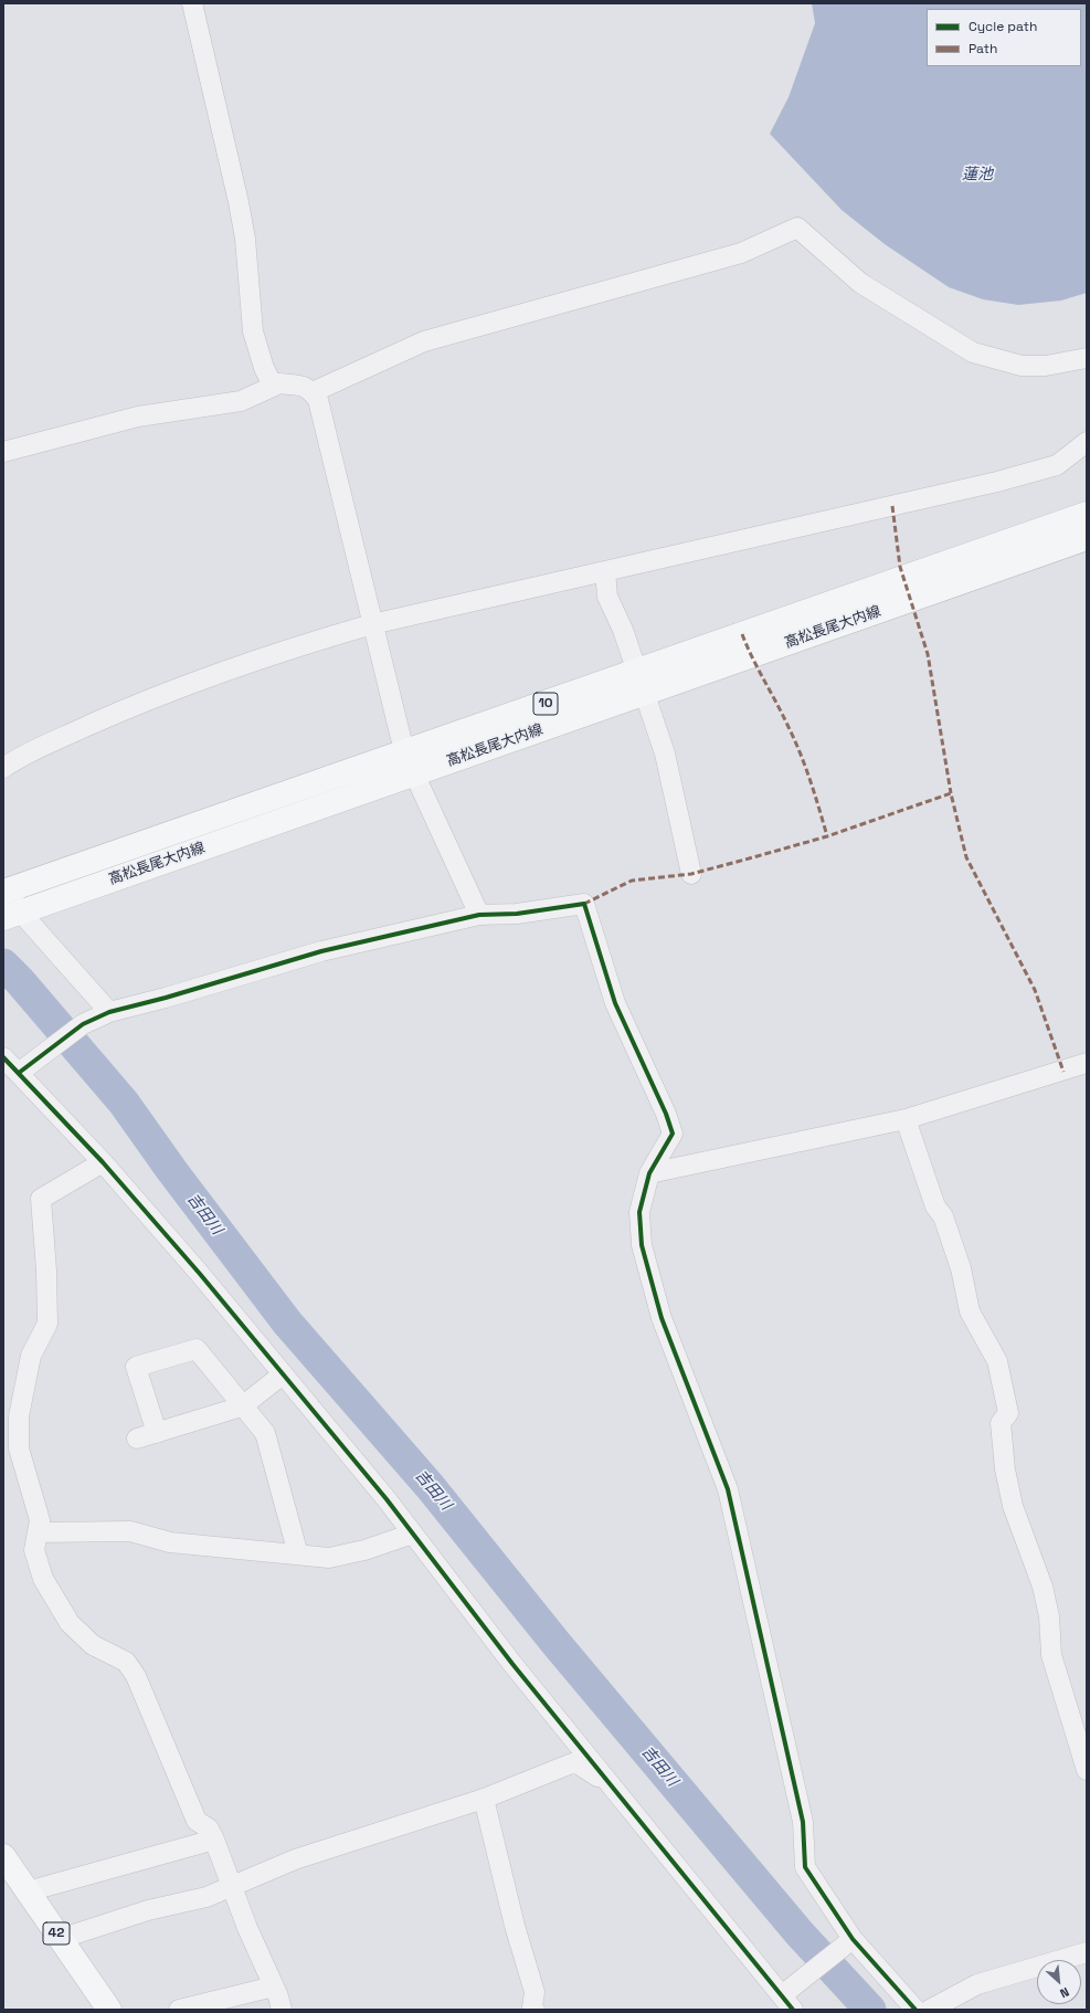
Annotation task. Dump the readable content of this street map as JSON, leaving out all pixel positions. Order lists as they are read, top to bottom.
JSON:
{
  "streets": {
    "main road": ["高松長尾大内線", "10", "42"]
  },
  "water": ["蓮池", "吉田川"],
  "legend": ["Cycle path", "Path"],
  "north": "bottom right"
}
